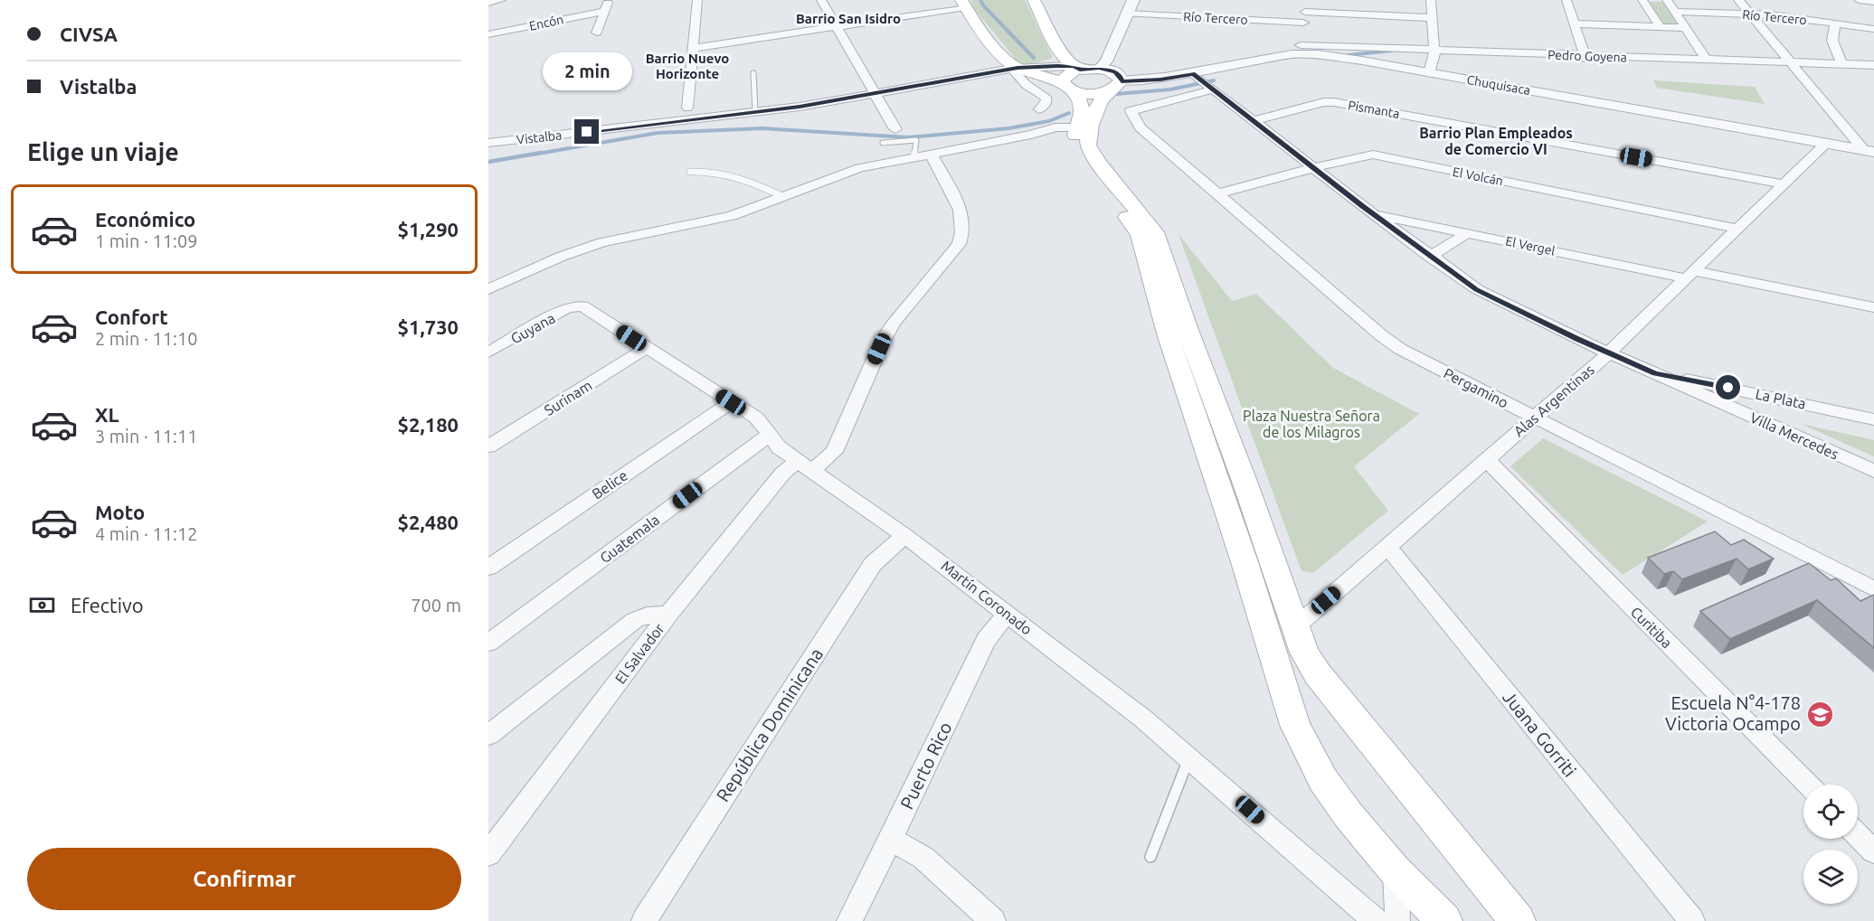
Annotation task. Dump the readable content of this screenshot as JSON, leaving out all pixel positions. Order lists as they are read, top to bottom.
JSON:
{
  "streets": {
    "street": [
      "Río Tercero",
      "Encón",
      "Pedro Goyena",
      "Chuquisaca",
      "Pismanta",
      "Vistalba",
      "El Volcán",
      "El Vergel",
      "Guyana",
      "Pergamino",
      "Surinam",
      "La Plata",
      "Alas Argentinas",
      "Villa Mercedes",
      "Belice",
      "Guatemala",
      "Martín Coronado",
      "Curitiba",
      "El Salvador",
      "República Dominicana",
      "Juana Gorriti",
      "Puerto Rico"
    ]
  },
  "crossings": [
    ["Pedro Goyena", "Chuquisaca"],
    ["Chuquisaca", "Pergamino"],
    ["Chuquisaca", "Alas Argentinas"],
    ["Chuquisaca", "Villa Mercedes"],
    ["Pismanta", "Alas Argentinas"],
    ["Pismanta", "Villa Mercedes"],
    ["El Volcán", "Pergamino"],
    ["El Volcán", "Alas Argentinas"],
    ["El Volcán", "Villa Mercedes"],
    ["El Vergel", "Alas Argentinas"],
    ["El Vergel", "Villa Mercedes"],
    ["Guyana", "Martín Coronado"],
    ["Pergamino", "Alas Argentinas"],
    ["Pergamino", "Villa Mercedes"],
    ["Surinam", "Martín Coronado"],
    ["La Plata", "Villa Mercedes"],
    ["Alas Argentinas", "Villa Mercedes"],
    ["Alas Argentinas", "Curitiba"],
    ["Alas Argentinas", "Juana Gorriti"],
    ["Belice", "Martín Coronado"],
    ["Guatemala", "Martín Coronado"],
    ["Martín Coronado", "El Salvador"],
    ["Martín Coronado", "República Dominicana"],
    ["Martín Coronado", "Puerto Rico"]
  ],
  "districts": ["Barrio San Isidro", "Barrio Nuevo Horizonte", "Barrio Plan Empleados de Comercio VI"],
  "parks": ["Plaza Nuestra Señora de los Milagros"],
  "places": {
    "school or university": ["Escuela N°4-178 Victoria Ocampo"]
  },
  "page": {
    "banner": ["CIVSA", "Vistalba"],
    "bubble": "2 min",
    "heading": "Elige un viaje",
    "list": [
      {
        "name": "Económico",
        "note": "1 min · 11:09",
        "value": "$1,290"
      },
      {
        "name": "Confort",
        "note": "2 min · 11:10",
        "value": "$1,730"
      },
      {
        "name": "XL",
        "note": "3 min · 11:11",
        "value": "$2,180"
      },
      {
        "name": "Moto",
        "note": "4 min · 11:12",
        "value": "$2,480"
      }
    ],
    "pay": ["Efectivo", "700 m"],
    "buttons": "Confirmar"
  }
}
